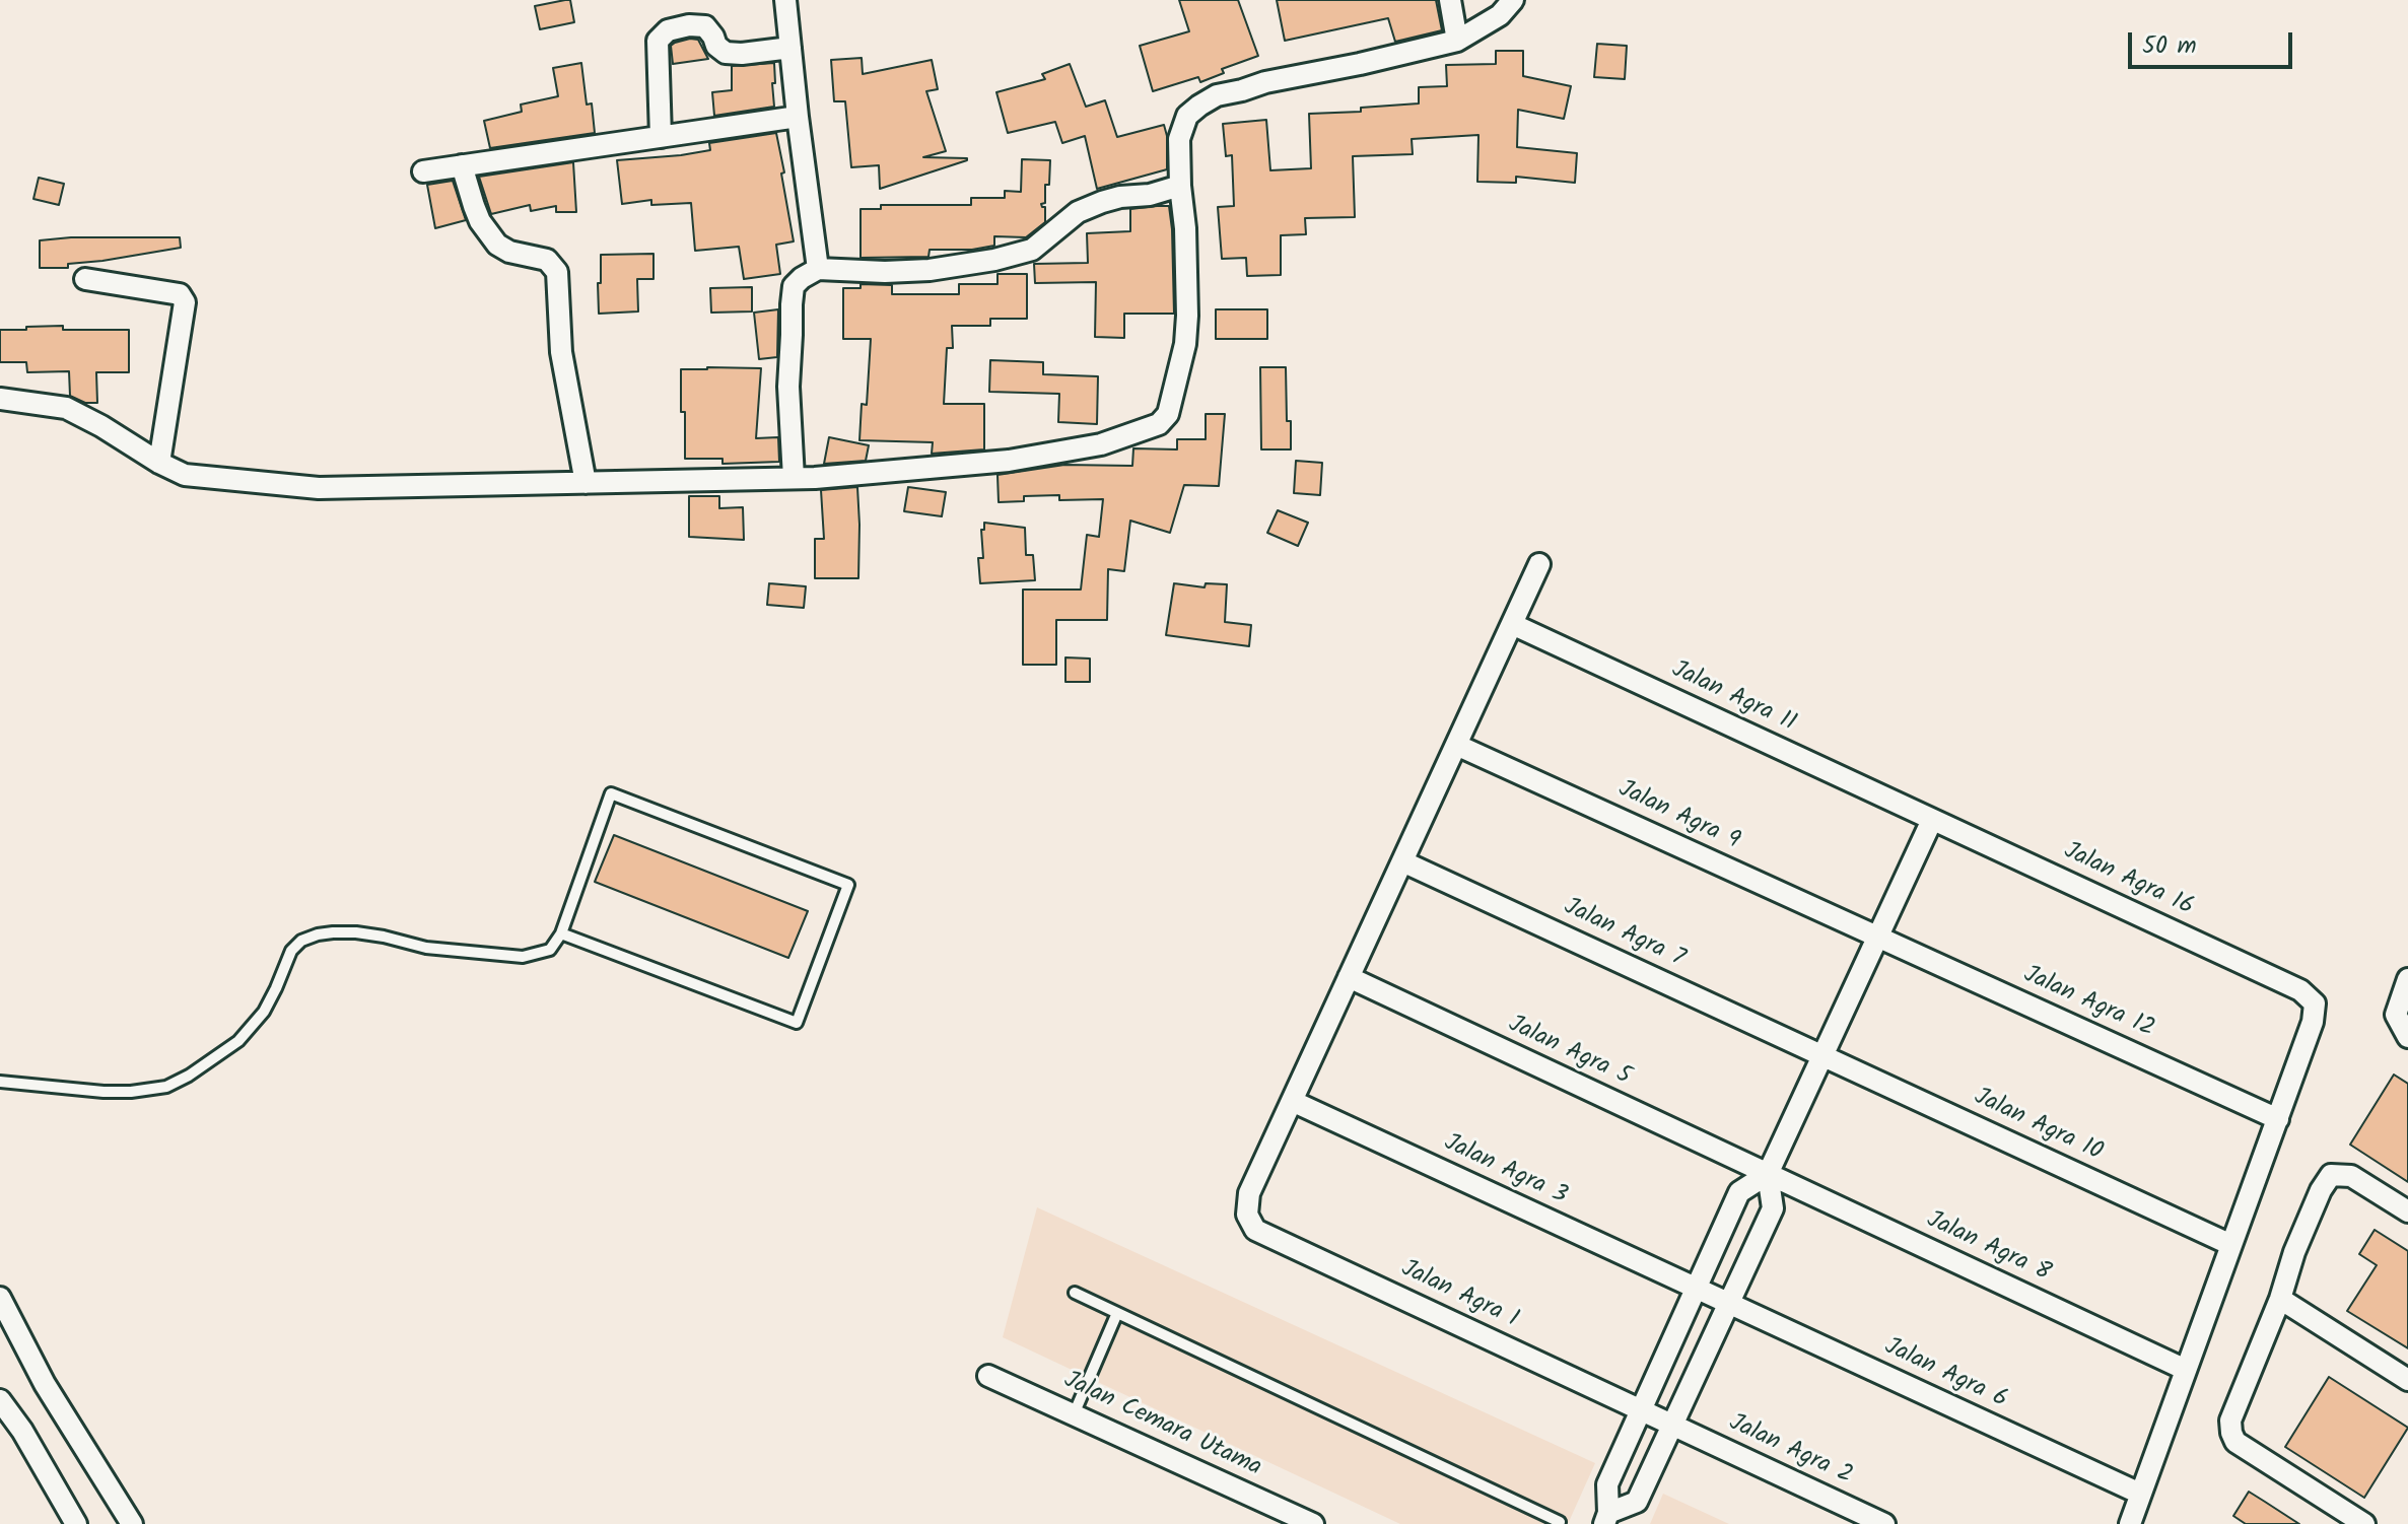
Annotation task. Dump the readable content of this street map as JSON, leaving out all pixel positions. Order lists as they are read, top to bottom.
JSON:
{
  "streets": {
    "street": [
      "Jalan Agra 11",
      "Jalan Agra 9",
      "Jalan Agra 16",
      "Jalan Agra 7",
      "Jalan Agra 12",
      "Jalan Agra 5",
      "Jalan Agra 10",
      "Jalan Agra 3",
      "Jalan Agra 8",
      "Jalan Agra 1",
      "Jalan Agra 6",
      "Jalan Cemara Utama",
      "Jalan Agra 2"
    ]
  },
  "crossings": [
    ["Jalan Agra 11", "Jalan Agra 16"],
    ["Jalan Agra 9", "Jalan Agra 12"],
    ["Jalan Agra 16", "Jalan Agra 12"],
    ["Jalan Agra 7", "Jalan Agra 10"],
    ["Jalan Agra 5", "Jalan Agra 8"],
    ["Jalan Agra 3", "Jalan Agra 1"],
    ["Jalan Agra 3", "Jalan Agra 6"],
    ["Jalan Agra 1", "Jalan Agra 2"]
  ],
  "scale_bar": "50 m"
}
